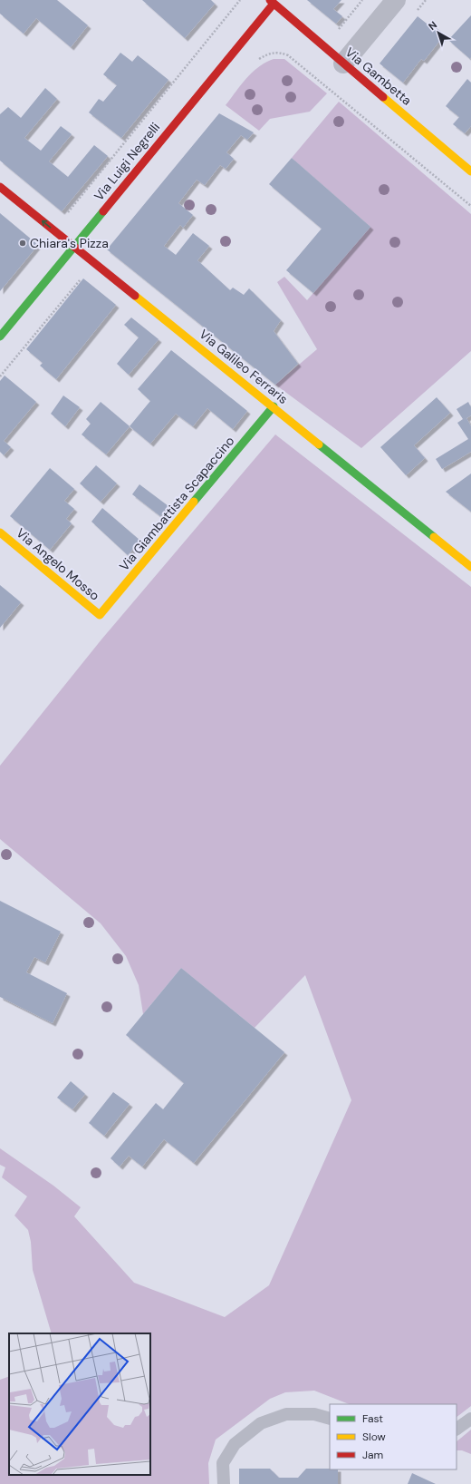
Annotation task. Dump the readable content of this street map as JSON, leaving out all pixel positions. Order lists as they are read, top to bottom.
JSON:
{
  "streets": {
    "street": [
      "Via Gambetta",
      "Via Luigi Negrelli",
      "Via Galileo Ferraris",
      "Via Giambattista Scapaccino",
      "Via Angelo Mosso"
    ]
  },
  "crossings": [
    ["Via Gambetta", "Via Luigi Negrelli"],
    ["Via Luigi Negrelli", "Via Galileo Ferraris"],
    ["Via Galileo Ferraris", "Via Giambattista Scapaccino"],
    ["Via Giambattista Scapaccino", "Via Angelo Mosso"]
  ],
  "places": ["Chiara's Pizza"],
  "legend": ["Fast", "Slow", "Jam"],
  "north": "top left"
}
